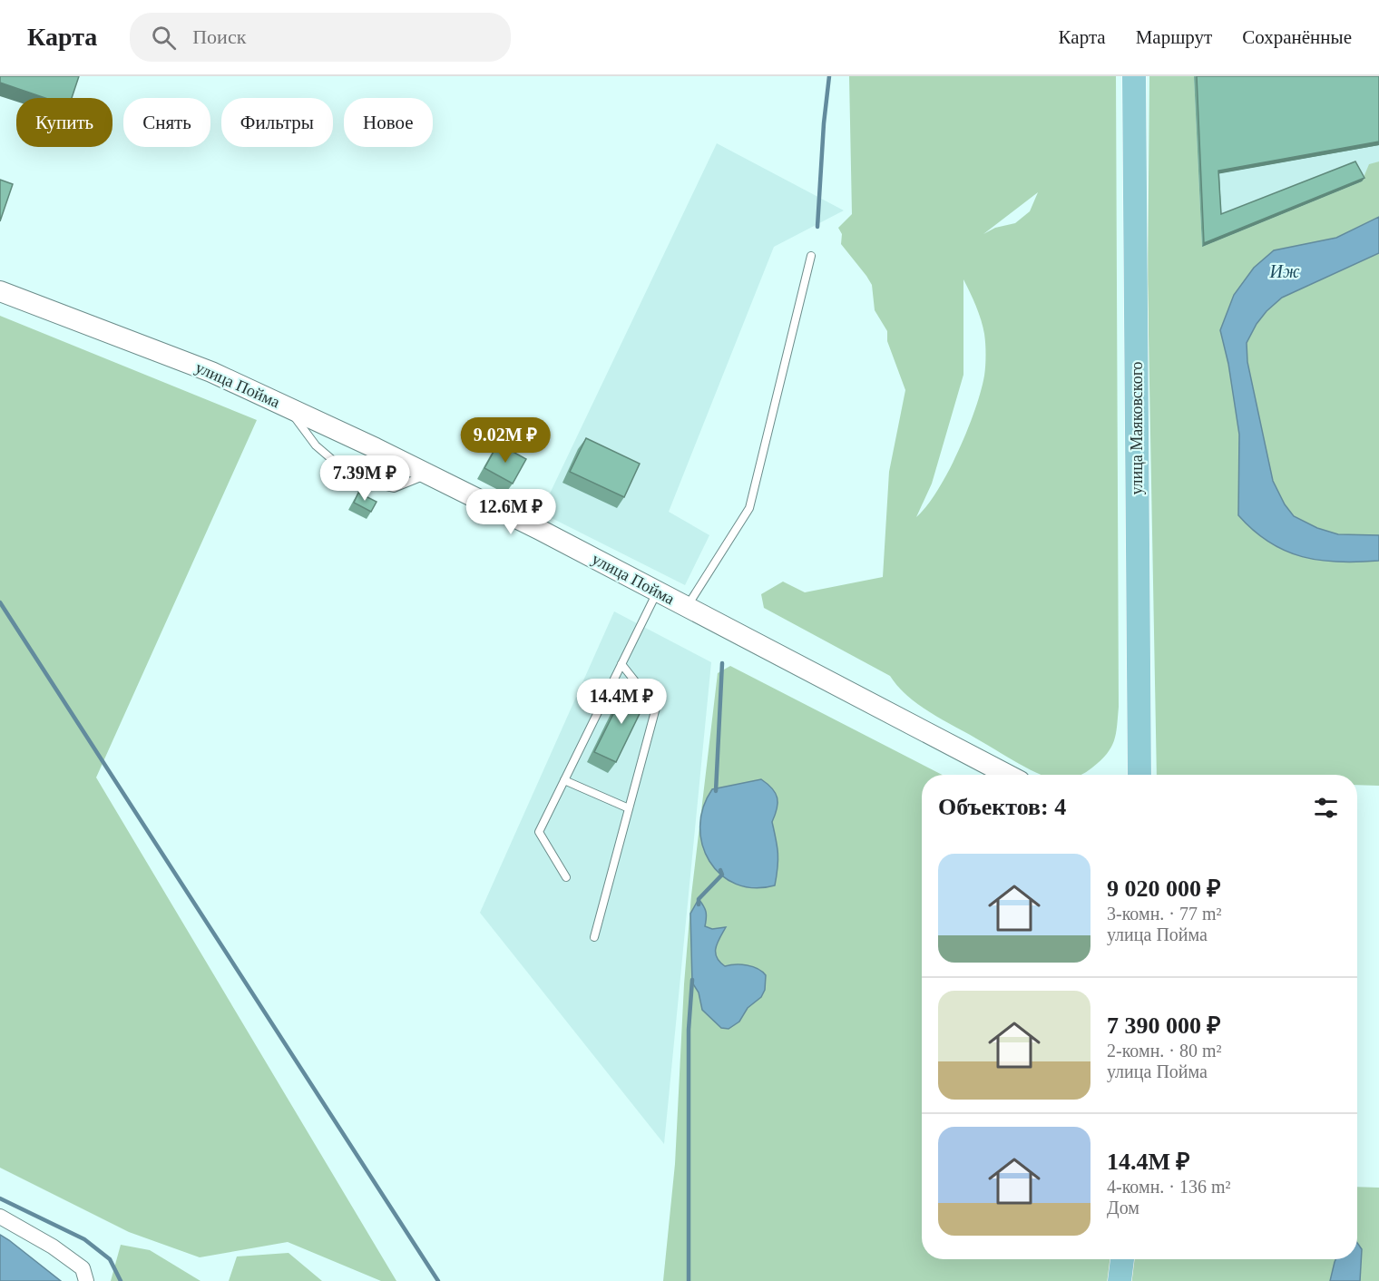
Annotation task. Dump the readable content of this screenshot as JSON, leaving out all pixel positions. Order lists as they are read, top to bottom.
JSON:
{
  "streets": {
    "main road": ["улица Пойма", "улица Маяковского"]
  },
  "water": ["Иж"],
  "page": {
    "header": "Карта",
    "search": "Поиск",
    "nav": ["Карта", "Маршрут", "Сохранённые"],
    "chip": [
      "Купить",
      "Снять",
      "Фильтры",
      "Новое"
    ],
    "price": [
      "9.02M ₽",
      "7.39M ₽",
      "12.6M ₽",
      "14.4M ₽"
    ],
    "heading": "Объектов: 4",
    "list": [
      {
        "name": "9 020 000 ₽",
        "note": "3-комн. · 77 m² · улица Пойма"
      },
      {
        "name": "7 390 000 ₽",
        "note": "2-комн. · 80 m² · улица Пойма"
      },
      {
        "name": "14.4M ₽",
        "note": "4-комн. · 136 m² · Дом"
      }
    ]
  }
}
